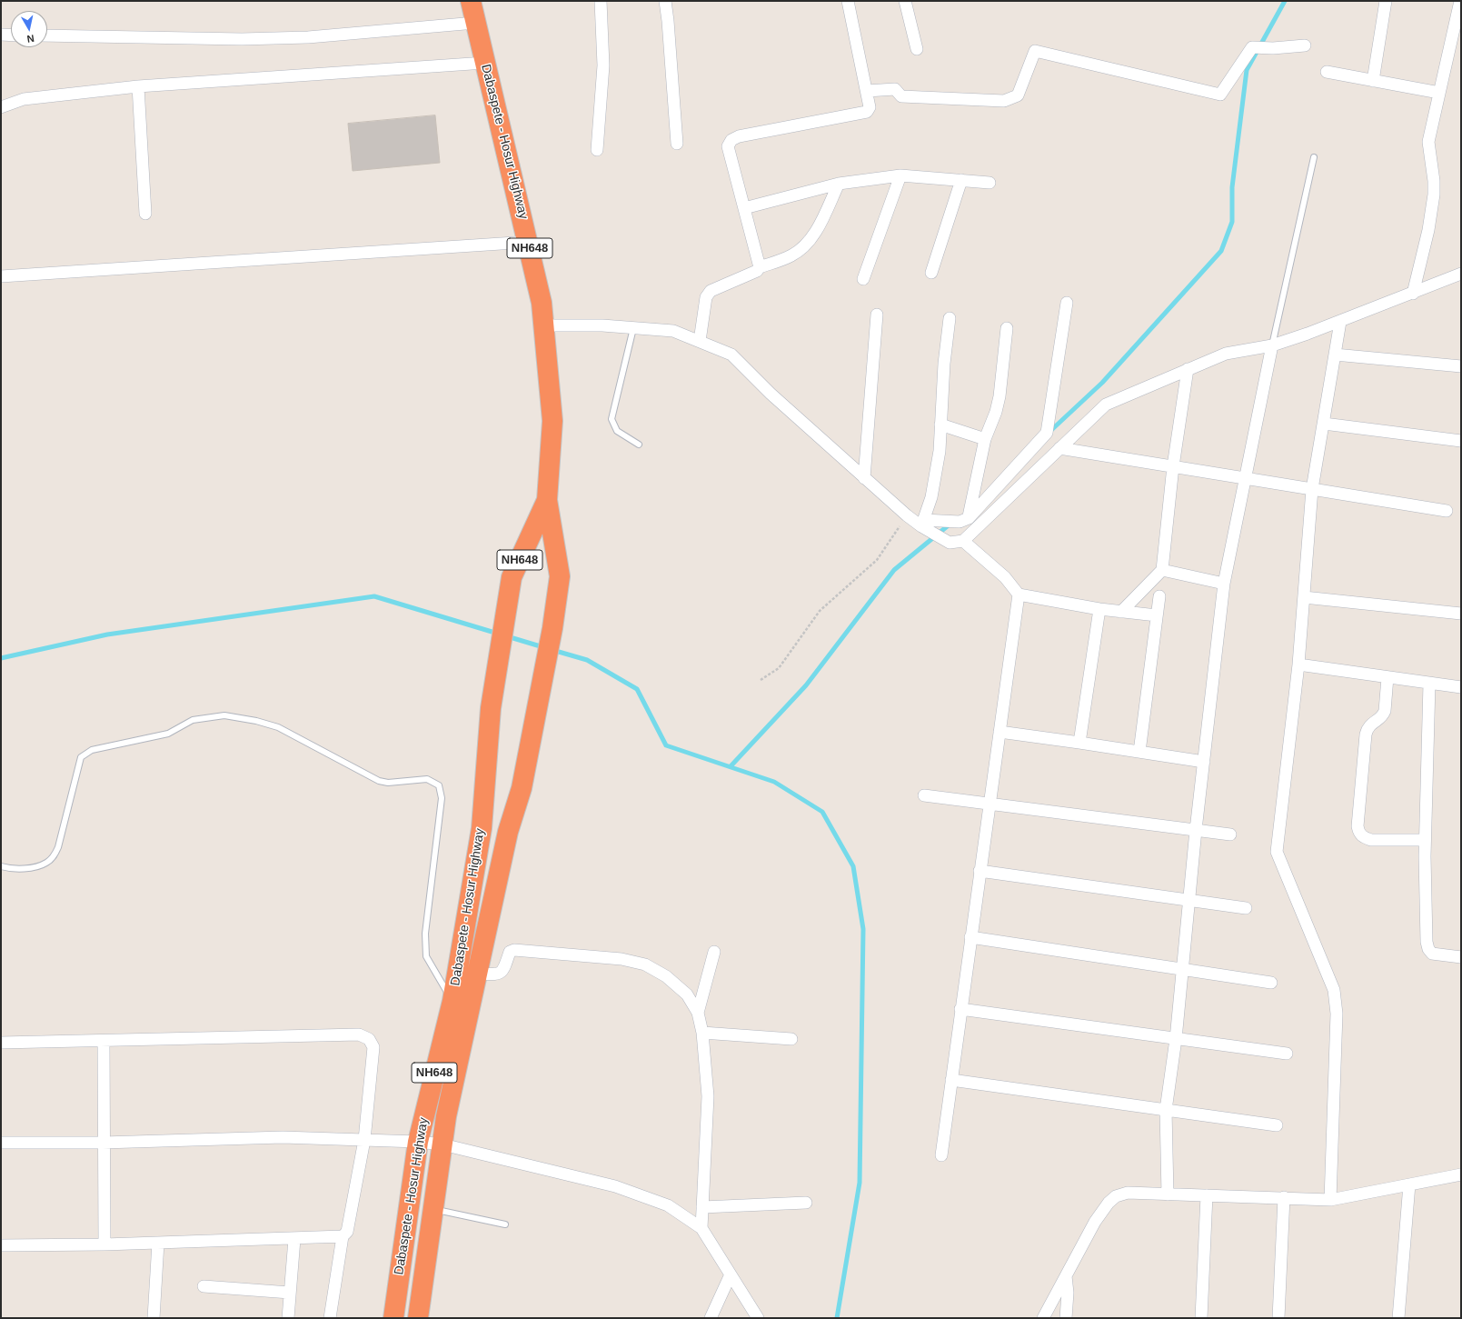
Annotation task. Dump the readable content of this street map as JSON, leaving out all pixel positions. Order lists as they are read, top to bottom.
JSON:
{
  "streets": {
    "highway": ["Dabaspete - Hosur Highway", "NH648"]
  },
  "crossings": [
    ["Dabaspete - Hosur Highway", "NH648"]
  ],
  "north": "bottom"
}
